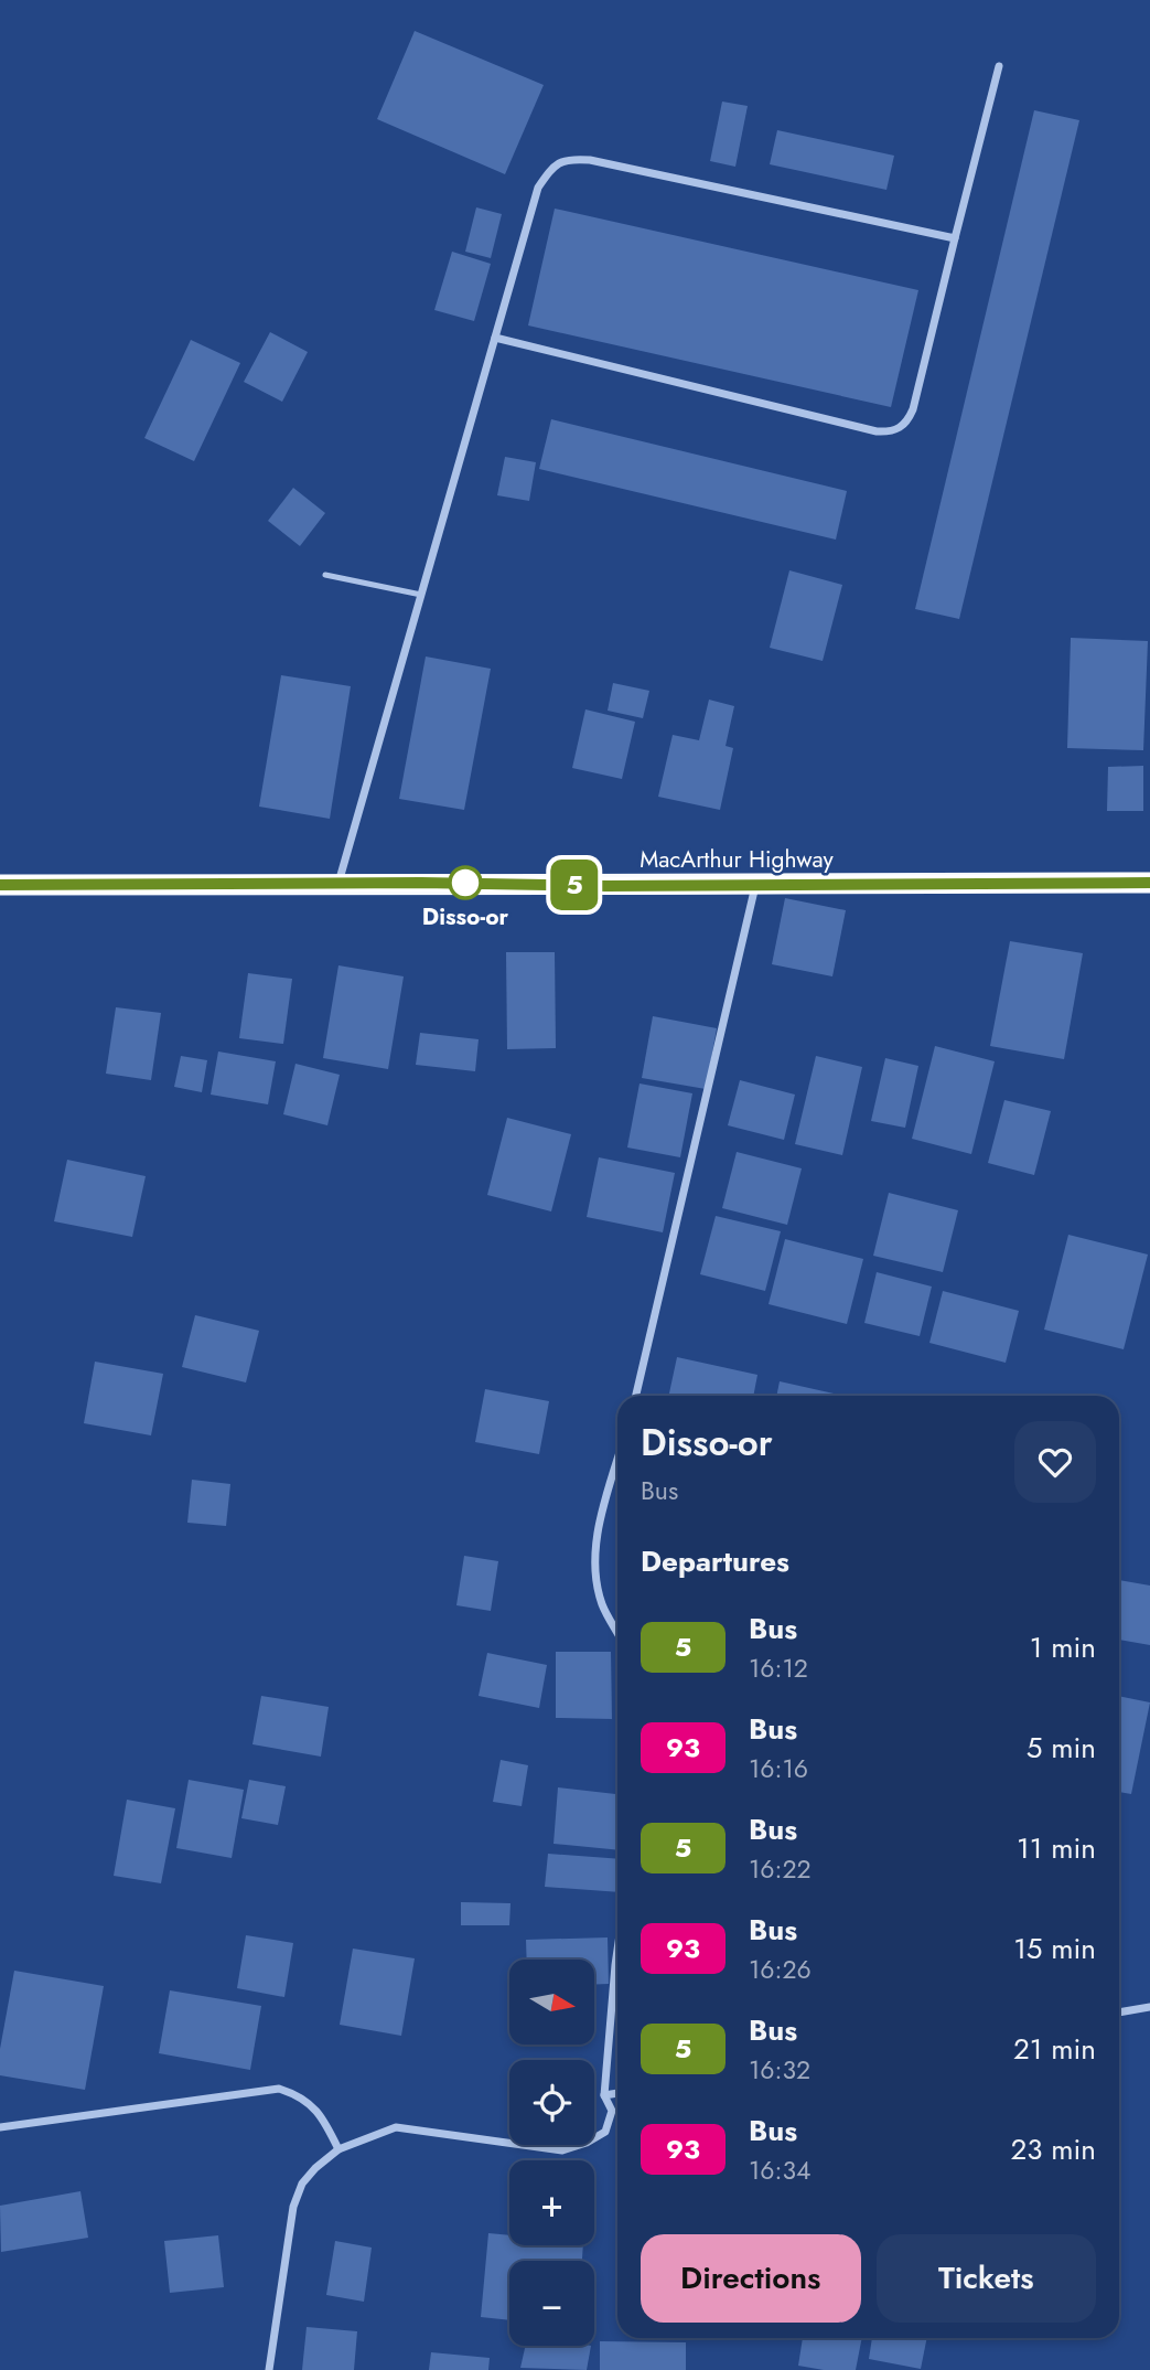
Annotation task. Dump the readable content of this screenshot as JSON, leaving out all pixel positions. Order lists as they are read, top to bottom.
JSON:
{
  "streets": {
    "highway": ["MacArthur Highway"]
  },
  "places": ["Disso-or"],
  "lines": ["bus line 5"],
  "north": "right",
  "page": {
    "on_map": "5",
    "heading": [
      ["Disso-or", "Bus"],
      "Departures"
    ],
    "list": [
      {
        "mark": "5",
        "name": "Bus",
        "note": "16:12",
        "value": "1 min"
      },
      {
        "mark": "93",
        "name": "Bus",
        "note": "16:16",
        "value": "5 min"
      },
      {
        "mark": "5",
        "name": "Bus",
        "note": "16:22",
        "value": "11 min"
      },
      {
        "mark": "93",
        "name": "Bus",
        "note": "16:26",
        "value": "15 min"
      },
      {
        "mark": "5",
        "name": "Bus",
        "note": "16:32",
        "value": "21 min"
      },
      {
        "mark": "93",
        "name": "Bus",
        "note": "16:34",
        "value": "23 min"
      }
    ],
    "map_buttons": ["+", "−"],
    "buttons": ["Directions", "Tickets"]
  }
}
